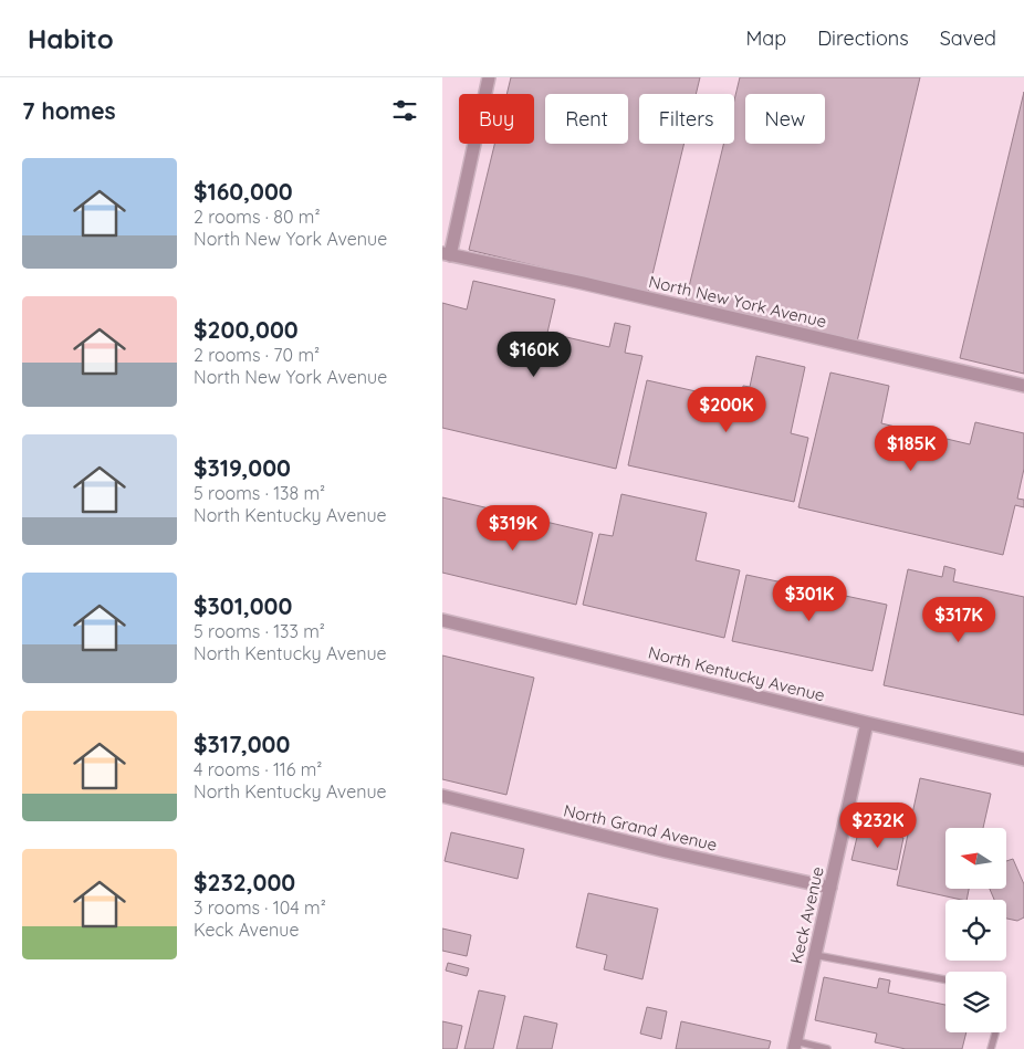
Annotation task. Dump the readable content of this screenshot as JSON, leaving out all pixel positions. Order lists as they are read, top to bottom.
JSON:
{
  "streets": {
    "street": [
      "North New York Avenue",
      "North Kentucky Avenue",
      "North Grand Avenue",
      "Keck Avenue"
    ]
  },
  "crossings": [
    ["North Kentucky Avenue", "Keck Avenue"],
    ["North Grand Avenue", "Keck Avenue"]
  ],
  "north": "left",
  "page": {
    "header": "Habito",
    "nav": ["Map", "Directions", "Saved"],
    "heading": "7 homes",
    "chip": [
      "Buy",
      "Rent",
      "Filters",
      "New"
    ],
    "list": [
      {
        "name": "$160,000",
        "note": "2 rooms · 80 m² · North New York Avenue"
      },
      {
        "name": "$200,000",
        "note": "2 rooms · 70 m² · North New York Avenue"
      },
      {
        "name": "$319,000",
        "note": "5 rooms · 138 m² · North Kentucky Avenue"
      },
      {
        "name": "$301,000",
        "note": "5 rooms · 133 m² · North Kentucky Avenue"
      },
      {
        "name": "$317,000",
        "note": "4 rooms · 116 m² · North Kentucky Avenue"
      },
      {
        "name": "$232,000",
        "note": "3 rooms · 104 m² · Keck Avenue"
      }
    ],
    "price": [
      "$160K",
      "$200K",
      "$185K",
      "$319K",
      "$301K",
      "$317K",
      "$232K"
    ]
  }
}
